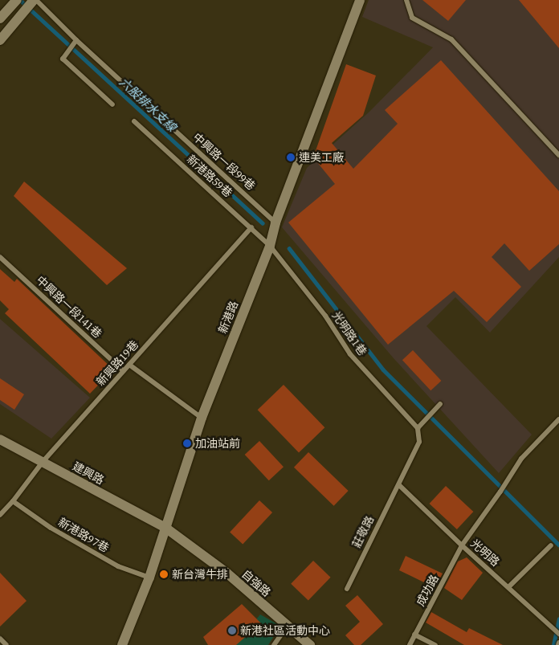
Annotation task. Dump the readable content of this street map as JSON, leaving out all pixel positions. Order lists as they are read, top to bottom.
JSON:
{
  "streets": {
    "street": ["新港路", "建興路", "自強路"],
    "lane": [
      "中興路一段99巷",
      "新港路59巷",
      "中興路一段141巷",
      "光明路1巷",
      "新興路19巷",
      "莊敬路",
      "新港路97巷",
      "光明路",
      "成功路"
    ]
  },
  "crossings": [
    ["中興路一段99巷", "新港路"],
    ["新港路59巷", "新港路"],
    ["新港路59巷", "光明路1巷"],
    ["新港路59巷", "新興路19巷"],
    ["中興路一段141巷", "新興路19巷"],
    ["新港路", "光明路1巷"],
    ["新港路", "建興路"],
    ["新港路", "新港路97巷"],
    ["新港路", "自強路"],
    ["新興路19巷", "建興路"],
    ["新興路19巷", "新港路97巷"],
    ["建興路", "自強路"],
    ["莊敬路", "光明路"],
    ["光明路", "成功路"]
  ],
  "water": ["六股排水支線"],
  "places": [
    "連美工廠",
    "加油站前",
    "新台灣牛排",
    "新港社區活動中心"
  ]
}
